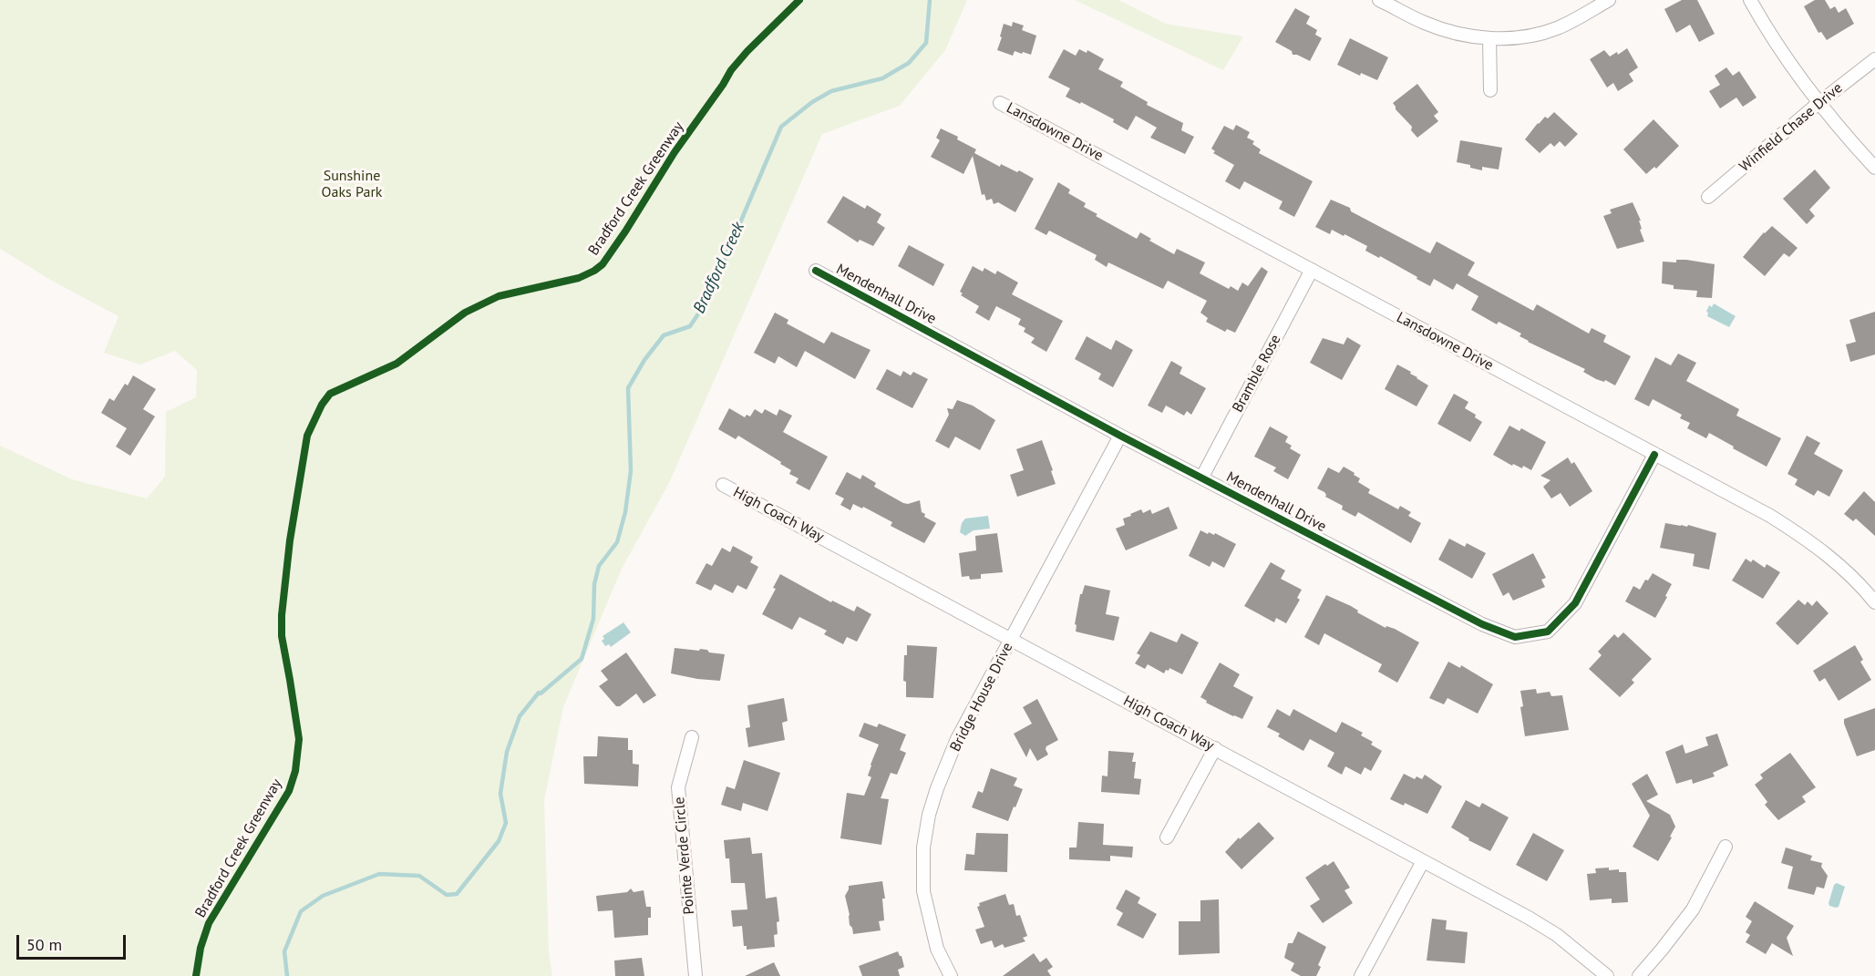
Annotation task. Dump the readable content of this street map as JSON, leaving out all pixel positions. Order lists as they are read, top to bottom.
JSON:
{
  "streets": {
    "street": [
      "Winfield Chase Drive",
      "Lansdowne Drive",
      "Mendenhall Drive",
      "Bramble Rose",
      "High Coach Way",
      "Bridge House Drive",
      "Pointe Verde Circle"
    ],
    "cycle path": ["Bradford Creek Greenway"]
  },
  "crossings": [
    ["Lansdowne Drive", "Mendenhall Drive"],
    ["Lansdowne Drive", "Bramble Rose"],
    ["Mendenhall Drive", "Bramble Rose"],
    ["Mendenhall Drive", "Bridge House Drive"],
    ["High Coach Way", "Bridge House Drive"]
  ],
  "water": ["Bradford Creek"],
  "parks": ["Sunshine Oaks Park"],
  "scale_bar": "50 m"
}
